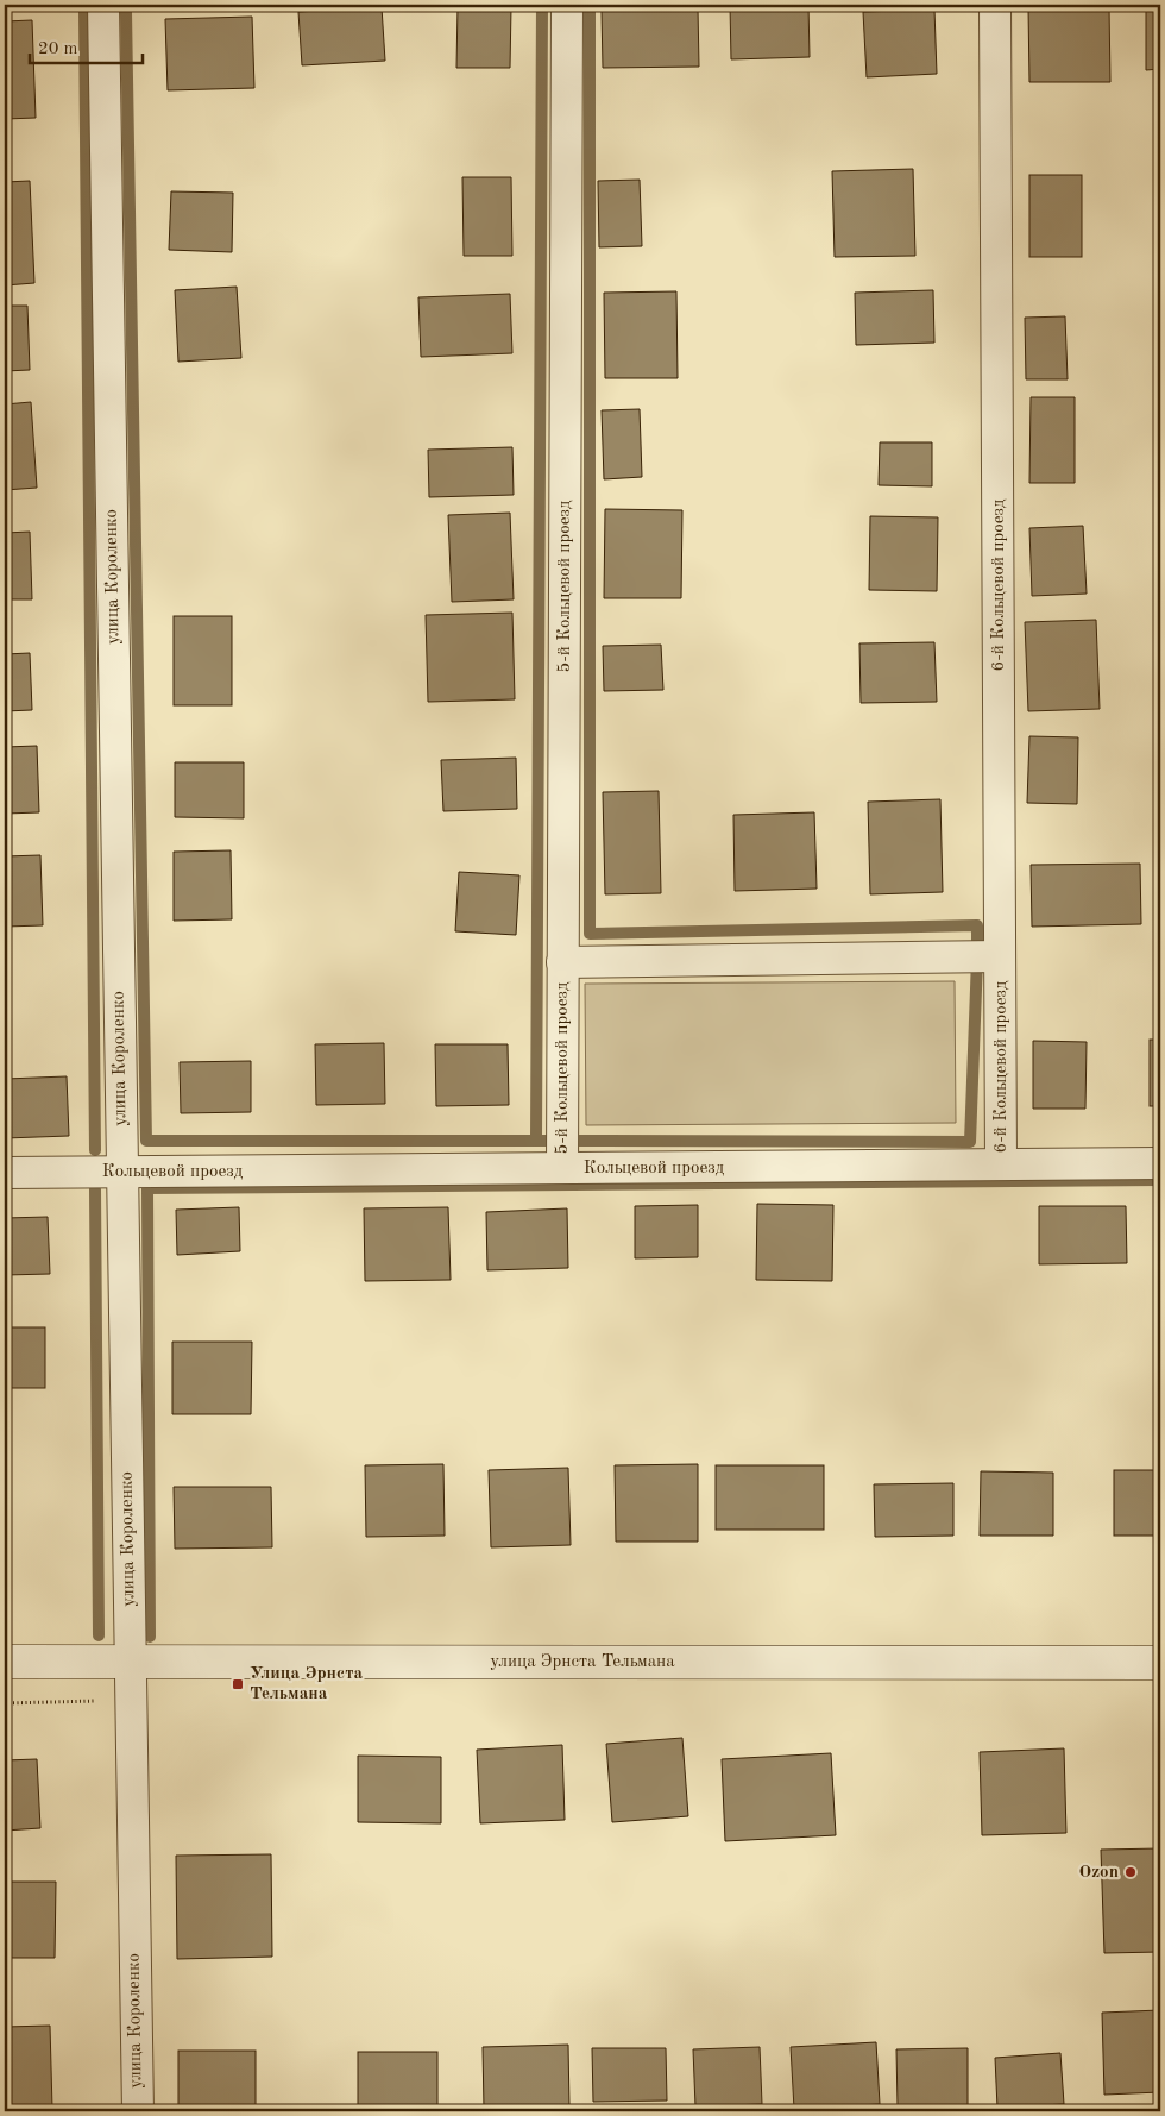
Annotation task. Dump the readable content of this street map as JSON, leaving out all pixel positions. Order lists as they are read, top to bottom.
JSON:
{
  "streets": {
    "main road": ["улица Эрнста Тельмана"],
    "street": [
      "улица Короленко",
      "6-й Кольцевой проезд",
      "5-й Кольцевой проезд",
      "Кольцевой проезд"
    ]
  },
  "crossings": [
    ["улица Короленко", "Кольцевой проезд"],
    ["улица Короленко", "улица Эрнста Тельмана"],
    ["6-й Кольцевой проезд", "Кольцевой проезд"],
    ["5-й Кольцевой проезд", "Кольцевой проезд"]
  ],
  "places": {
    "transit": ["Улица Эрнста Тельмана"],
    "other": ["Ozon"]
  },
  "scale_bar": "20 m"
}
